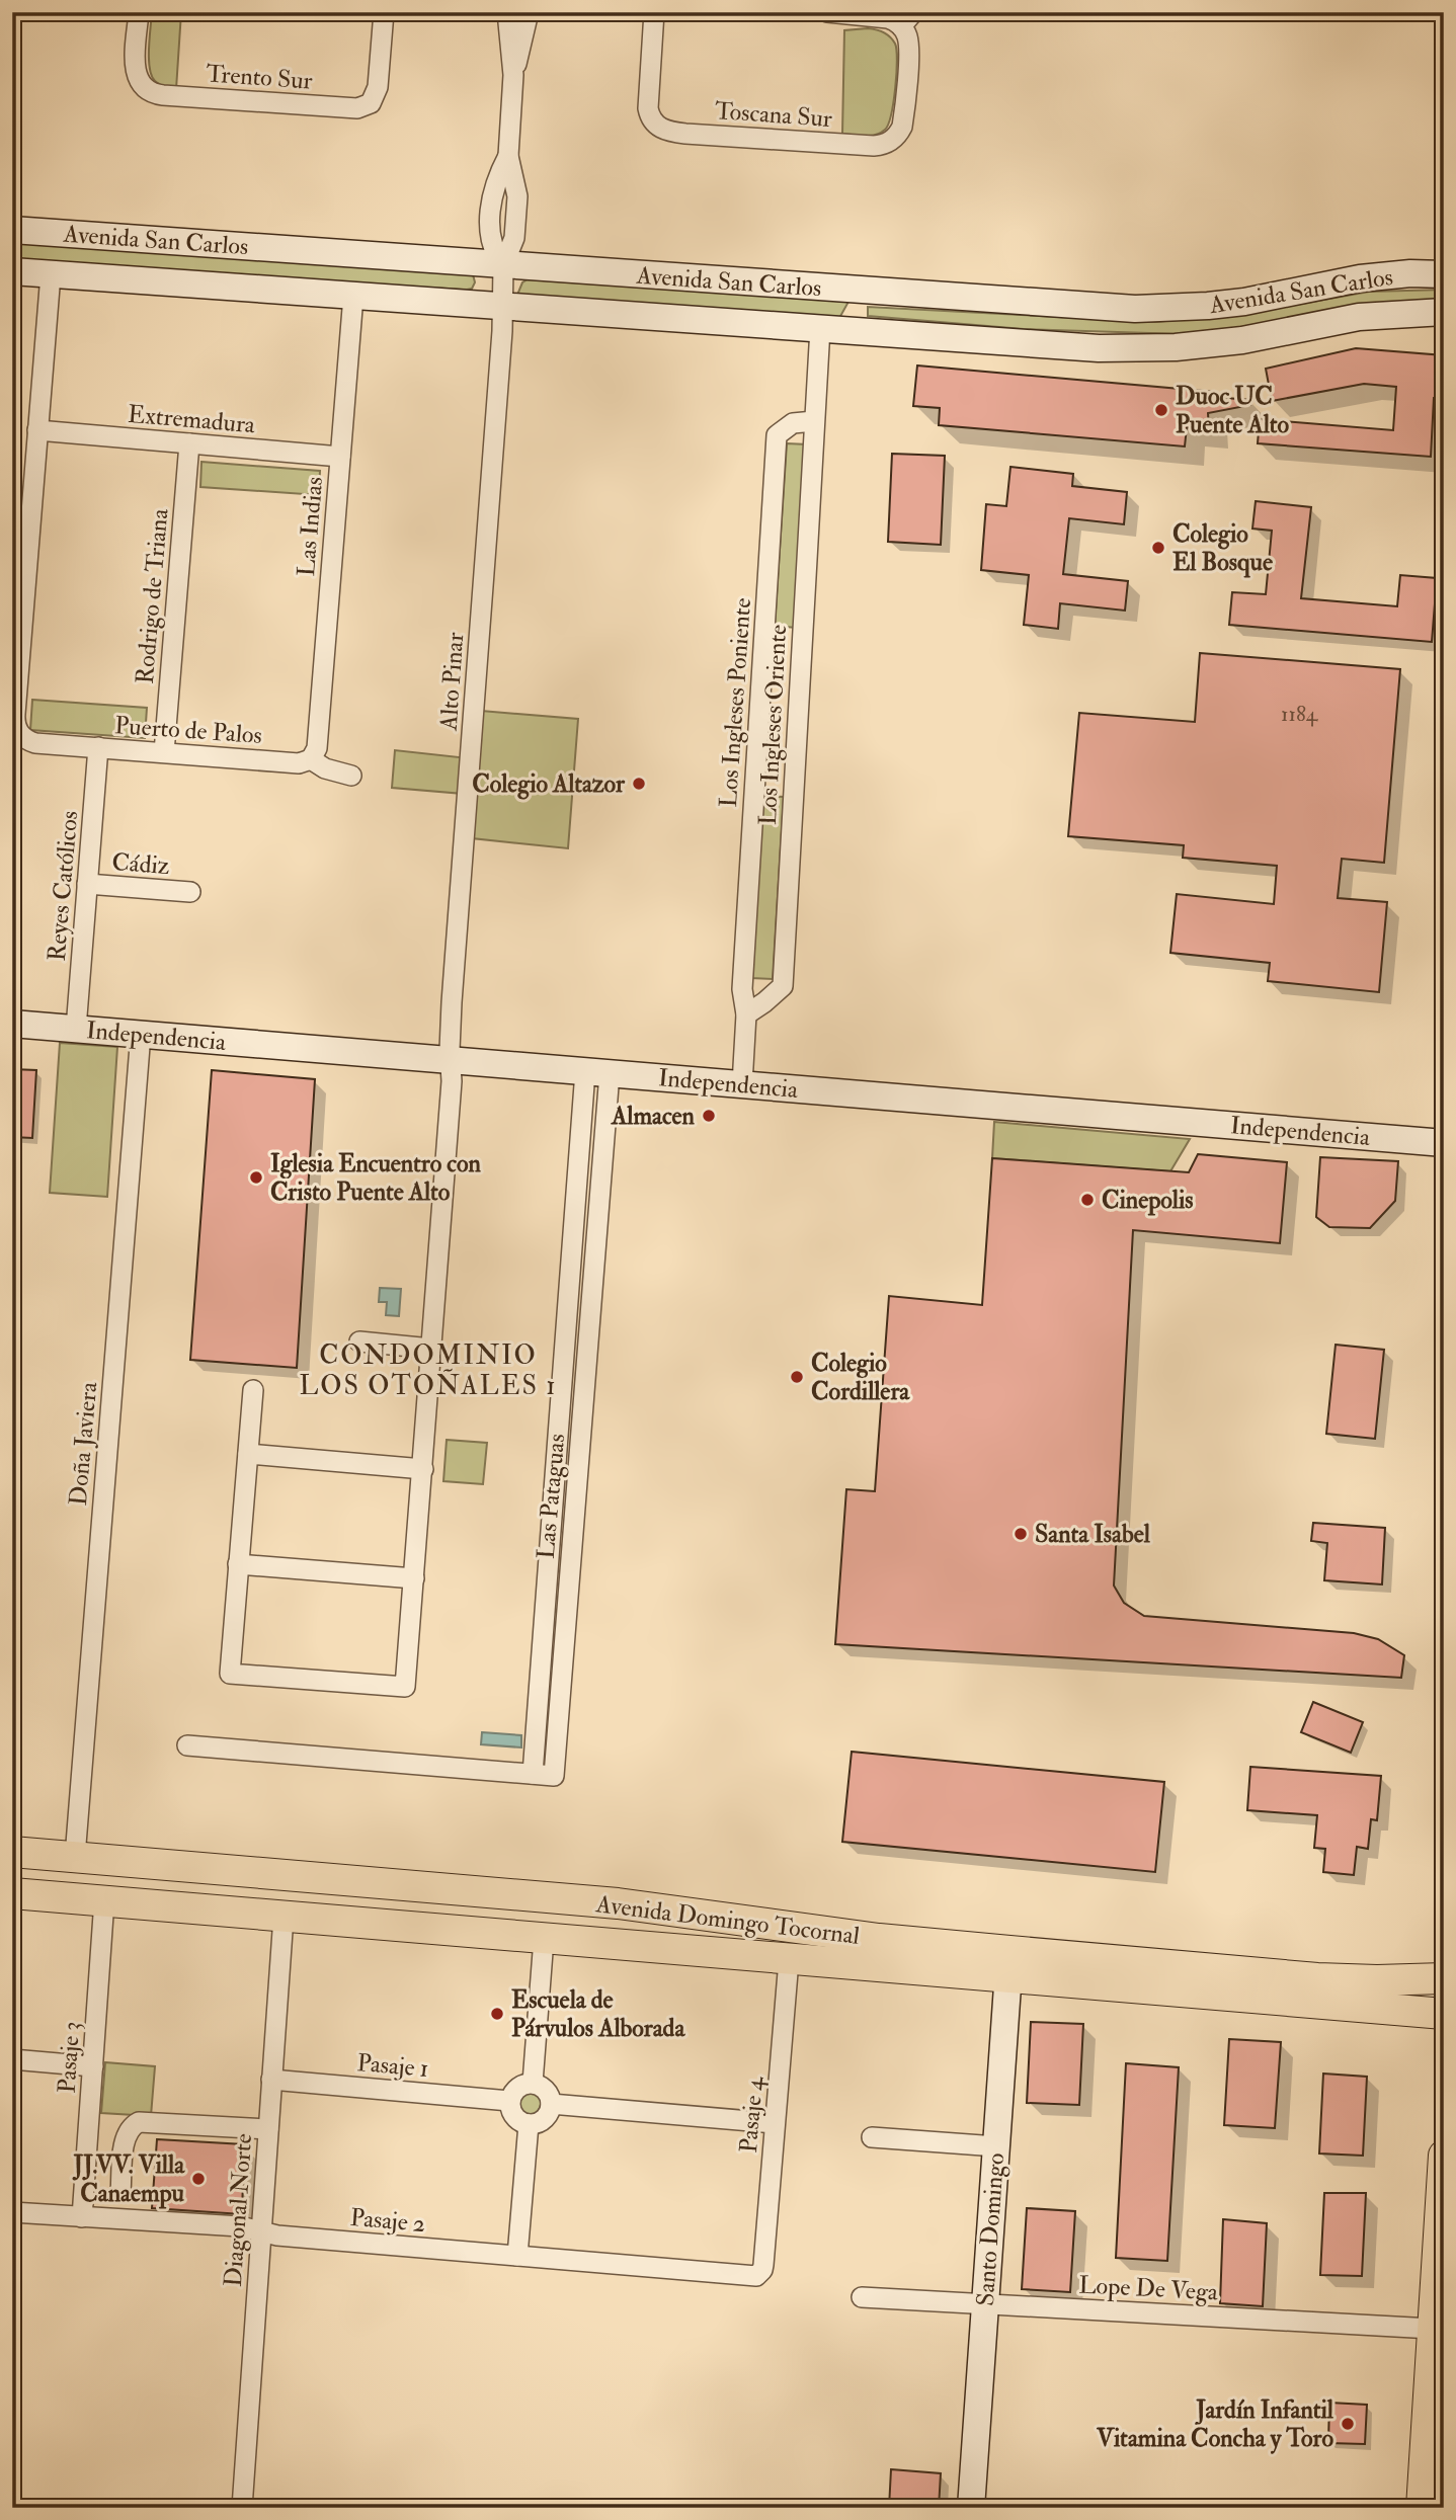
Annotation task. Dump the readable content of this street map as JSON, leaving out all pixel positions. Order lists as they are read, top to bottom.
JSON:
{
  "streets": {
    "main road": [
      "Avenida San Carlos",
      "Independencia",
      "Avenida Domingo Tocornal",
      "Santo Domingo"
    ],
    "street": [
      "Trento Sur",
      "Toscana Sur",
      "Extremadura",
      "Las Indias",
      "Rodrigo de Triana",
      "Alto Pinar",
      "Los Ingleses Poniente",
      "Los Ingleses Oriente",
      "Puerto de Palos",
      "Cádiz",
      "Reyes Católicos",
      "Doña Javiera",
      "Las Pataguas",
      "Pasaje 3",
      "Pasaje 1",
      "Pasaje 4",
      "Diagonal Norte",
      "Pasaje 2",
      "Lope De Vega"
    ]
  },
  "crossings": [
    ["Avenida San Carlos", "Las Indias"],
    ["Avenida San Carlos", "Alto Pinar"],
    ["Avenida San Carlos", "Los Ingleses Oriente"],
    ["Extremadura", "Las Indias"],
    ["Extremadura", "Rodrigo de Triana"],
    ["Extremadura", "Puerto de Palos"],
    ["Las Indias", "Puerto de Palos"],
    ["Rodrigo de Triana", "Puerto de Palos"],
    ["Alto Pinar", "Independencia"],
    ["Los Ingleses Poniente", "Los Ingleses Oriente"],
    ["Los Ingleses Poniente", "Independencia"],
    ["Puerto de Palos", "Reyes Católicos"],
    ["Cádiz", "Reyes Católicos"],
    ["Reyes Católicos", "Independencia"],
    ["Independencia", "Doña Javiera"],
    ["Independencia", "Las Pataguas"],
    ["Doña Javiera", "Avenida Domingo Tocornal"],
    ["Avenida Domingo Tocornal", "Pasaje 3"],
    ["Avenida Domingo Tocornal", "Pasaje 4"],
    ["Avenida Domingo Tocornal", "Diagonal Norte"],
    ["Avenida Domingo Tocornal", "Santo Domingo"],
    ["Pasaje 3", "Pasaje 2"],
    ["Pasaje 1", "Diagonal Norte"],
    ["Pasaje 4", "Pasaje 2"],
    ["Diagonal Norte", "Pasaje 2"],
    ["Santo Domingo", "Lope De Vega"]
  ],
  "districts": ["CONDOMINIO LOS OTOÑALES 1"],
  "places": [
    "Duoc UC Puente Alto",
    "Colegio El Bosque",
    "Colegio Altazor",
    "Almacen",
    "Iglesia Encuentro con Cristo Puente Alto",
    "Cinepolis",
    "Colegio Cordillera",
    "Santa Isabel",
    "Escuela de Párvulos Alborada",
    "JJ.VV. Villa Canaempu",
    "Jardín Infantil Vitamina Concha y Toro"
  ],
  "house_numbers": ["1184"]
}
